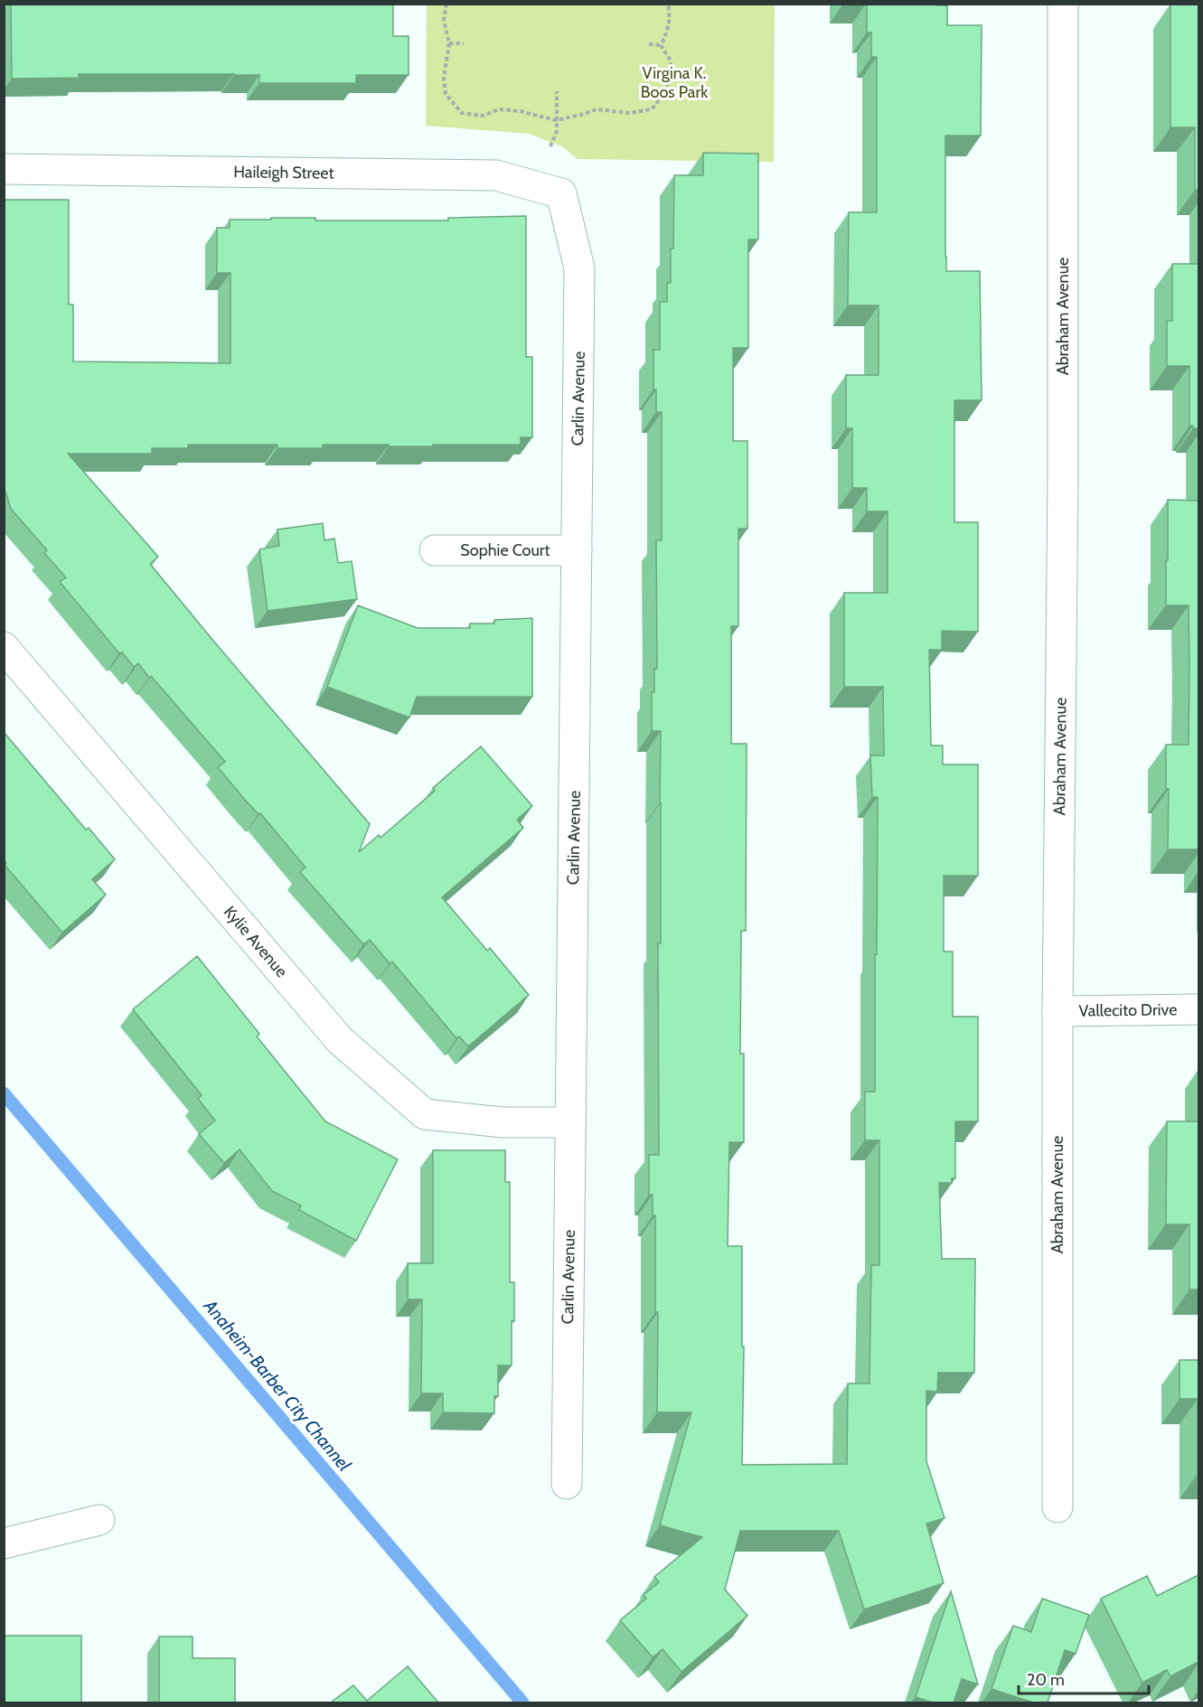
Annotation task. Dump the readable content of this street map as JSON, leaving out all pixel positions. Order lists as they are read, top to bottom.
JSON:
{
  "streets": {
    "street": [
      "Haileigh Street",
      "Abraham Avenue",
      "Carlin Avenue",
      "Sophie Court",
      "Kylie Avenue",
      "Vallecito Drive"
    ]
  },
  "crossings": [
    ["Haileigh Street", "Carlin Avenue"],
    ["Abraham Avenue", "Vallecito Drive"],
    ["Carlin Avenue", "Sophie Court"],
    ["Carlin Avenue", "Kylie Avenue"]
  ],
  "water": ["Anaheim-Barber City Channel"],
  "parks": ["Virgina K. Boos Park"],
  "scale_bar": "20 m"
}
